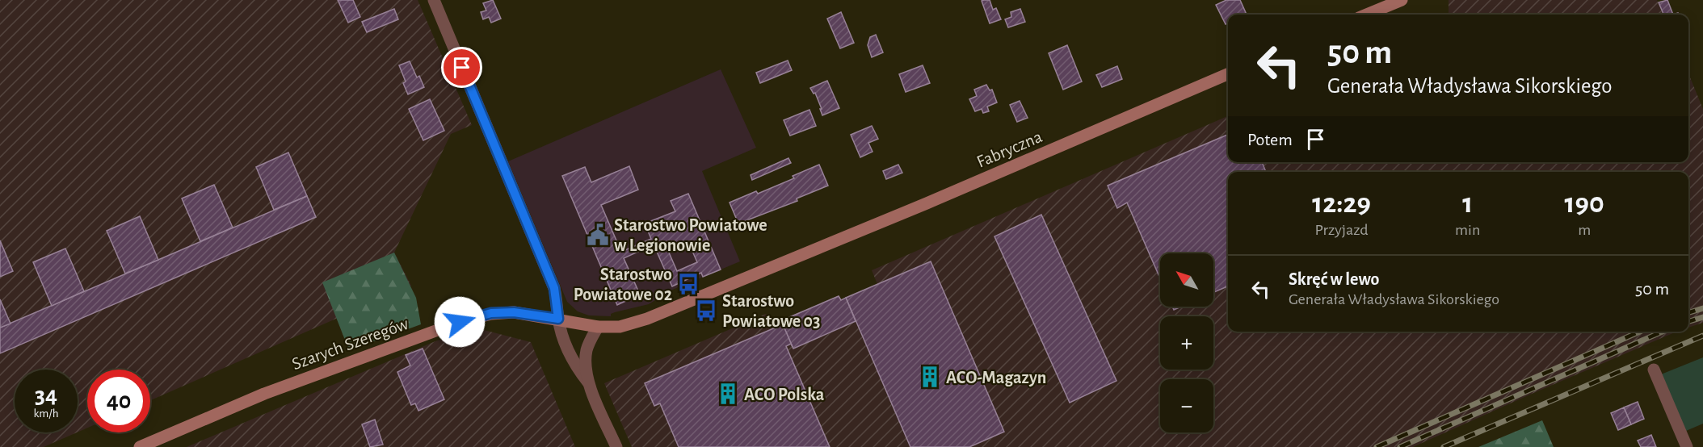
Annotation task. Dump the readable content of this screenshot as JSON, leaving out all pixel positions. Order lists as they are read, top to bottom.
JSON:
{
  "streets": {
    "street": ["Fabryczna", "Szarych Szeregów"]
  },
  "crossings": [
    ["Fabryczna", "Szarych Szeregów"]
  ],
  "places": {
    "public building": ["Starostwo Powiatowe w Legionowie"],
    "bus stop": ["Starostwo Powiatowe 02", "Starostwo Powiatowe 03"],
    "building": ["ACO-Magazyn", "ACO Polska"]
  },
  "north": "top left",
  "page": {
    "turn": ["50 m", "Generała Władysława Sikorskiego"],
    "then": "Potem",
    "eta": [
      "12:29",
      "Przyjazd",
      "1",
      "min",
      "190",
      "m"
    ],
    "map_buttons": ["+", "−"],
    "list": [
      {
        "name": "Skręć w lewo",
        "note": "Generała Władysława Sikorskiego",
        "value": "50 m"
      }
    ],
    "speed": "34 km/h",
    "limit": "40"
  }
}
